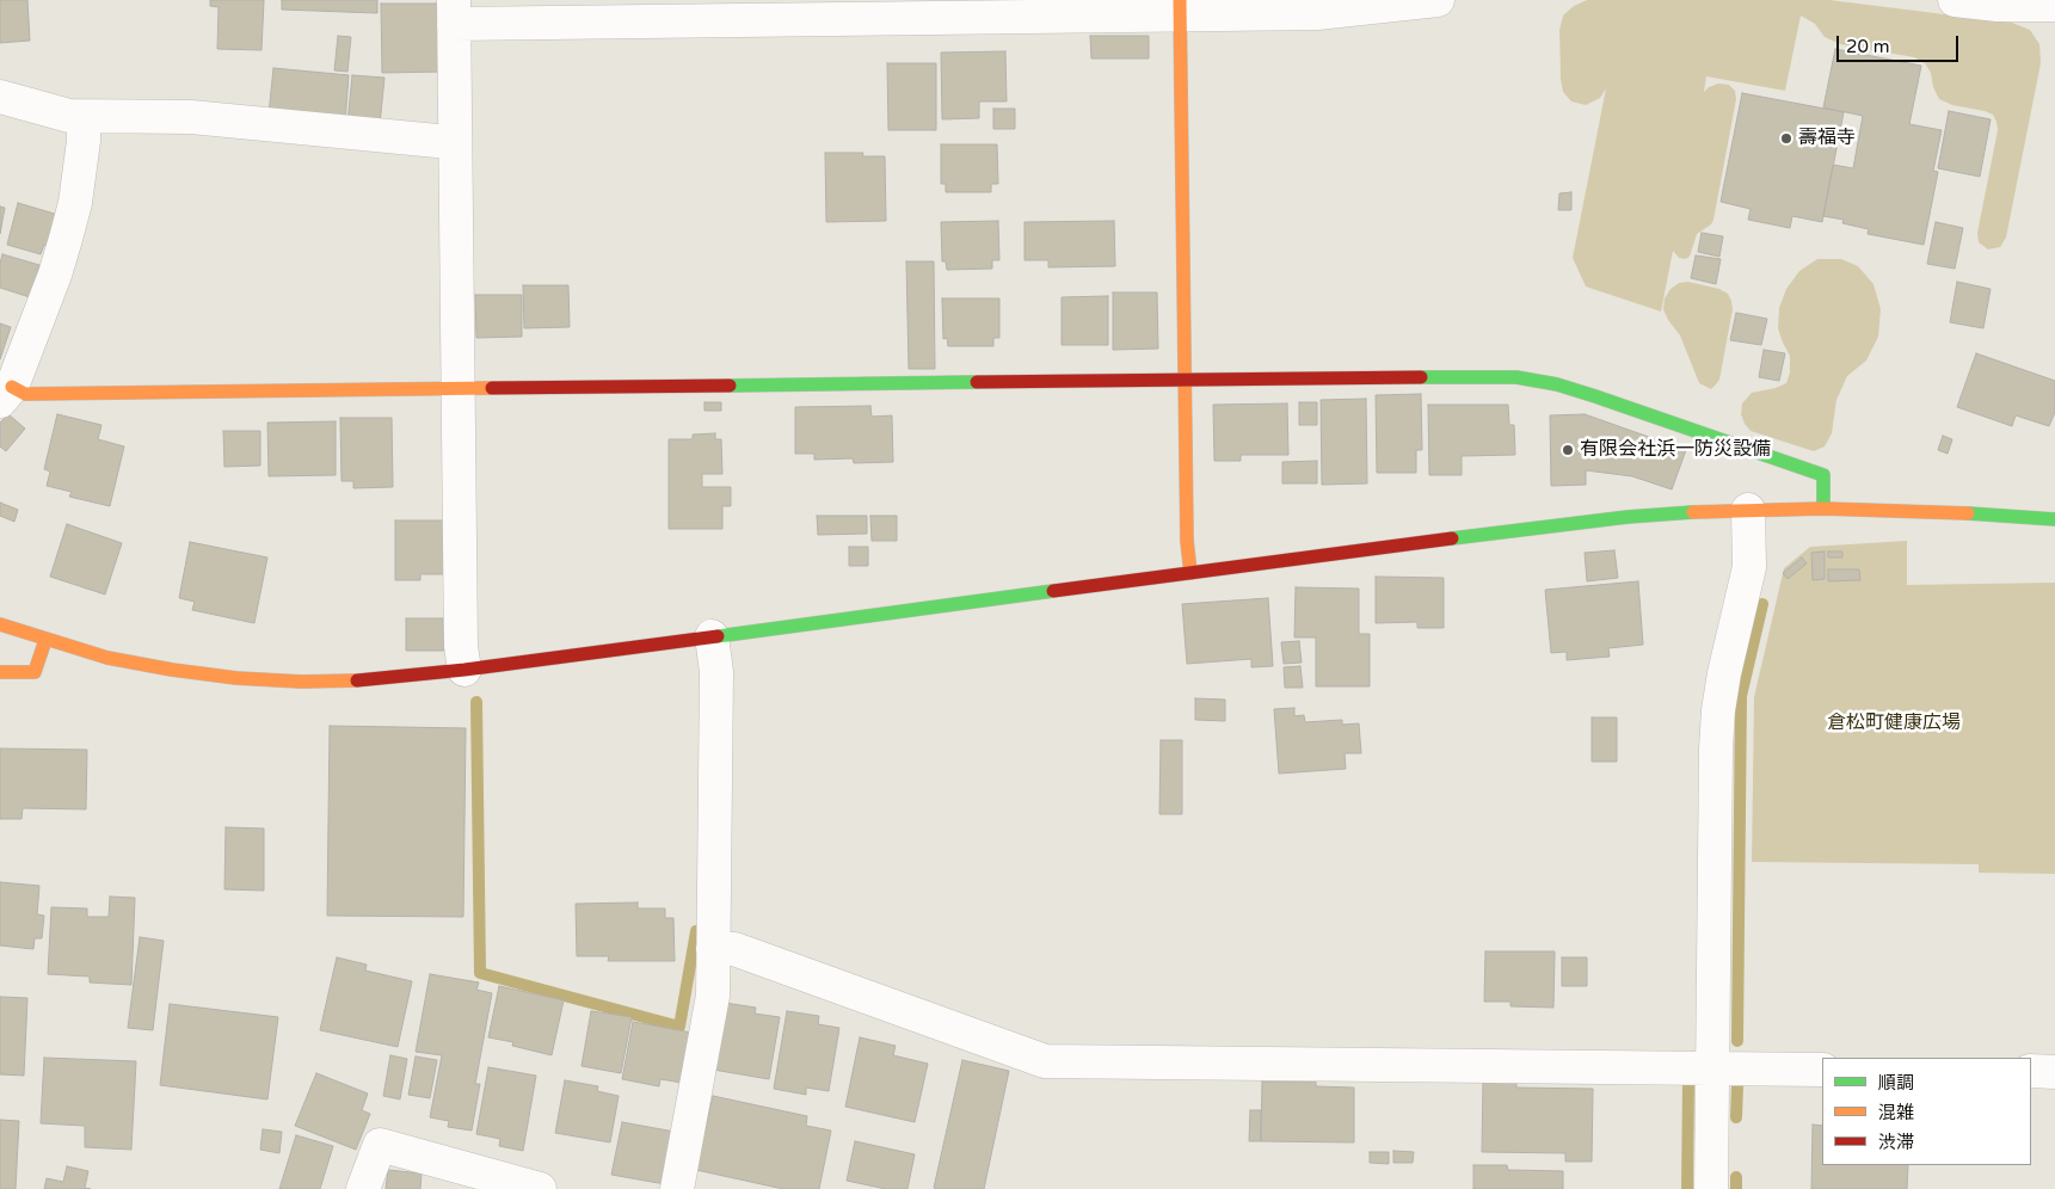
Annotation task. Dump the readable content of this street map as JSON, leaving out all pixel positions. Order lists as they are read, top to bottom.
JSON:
{
  "parks": ["倉松町健康広場"],
  "places": ["壽福寺", "有限会社浜一防災設備"],
  "legend": ["順調", "混雑", "渋滞"],
  "scale_bar": "20 m"
}
